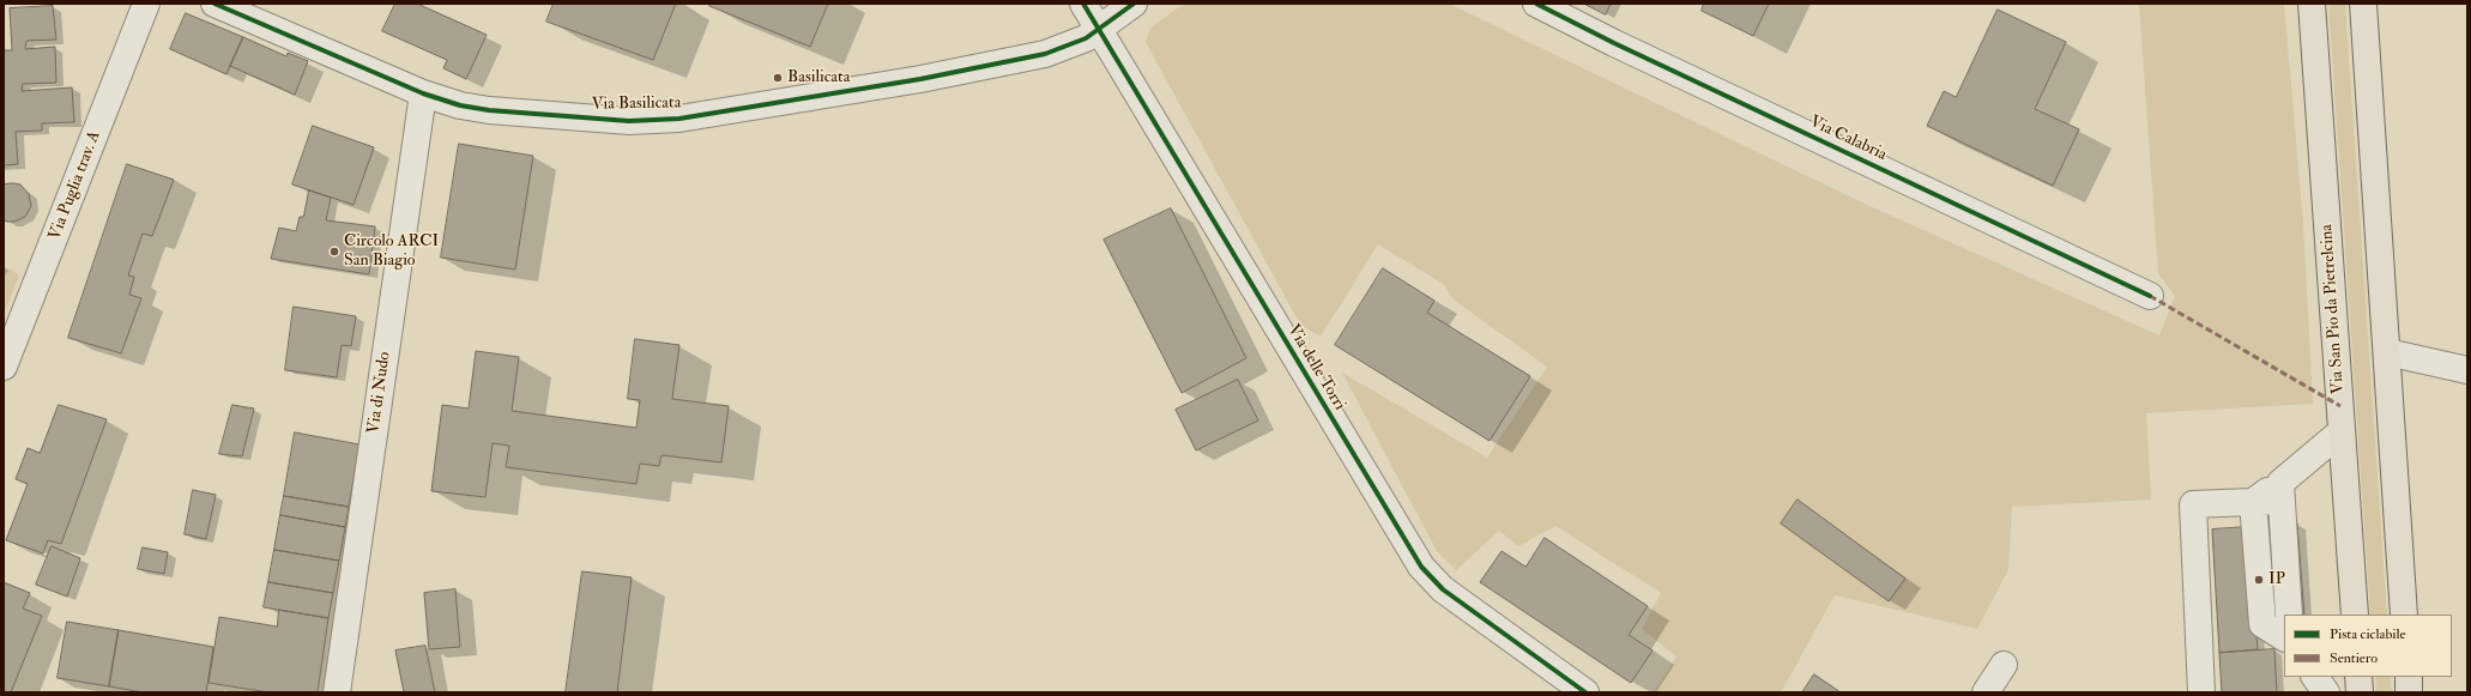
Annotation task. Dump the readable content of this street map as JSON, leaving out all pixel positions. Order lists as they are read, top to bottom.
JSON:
{
  "streets": {
    "main road": ["Via San Pio da Pietrelcina"],
    "street": [
      "Via Basilicata",
      "Via Calabria",
      "Via Puglia trav. A",
      "Via delle Torri",
      "Via di Nudo"
    ]
  },
  "crossings": [
    ["Via Basilicata", "Via delle Torri"],
    ["Via Basilicata", "Via di Nudo"]
  ],
  "places": ["Basilicata", "Circolo ARCI San Biagio", "IP"],
  "legend": ["Pista ciclabile", "Sentiero"]
}
